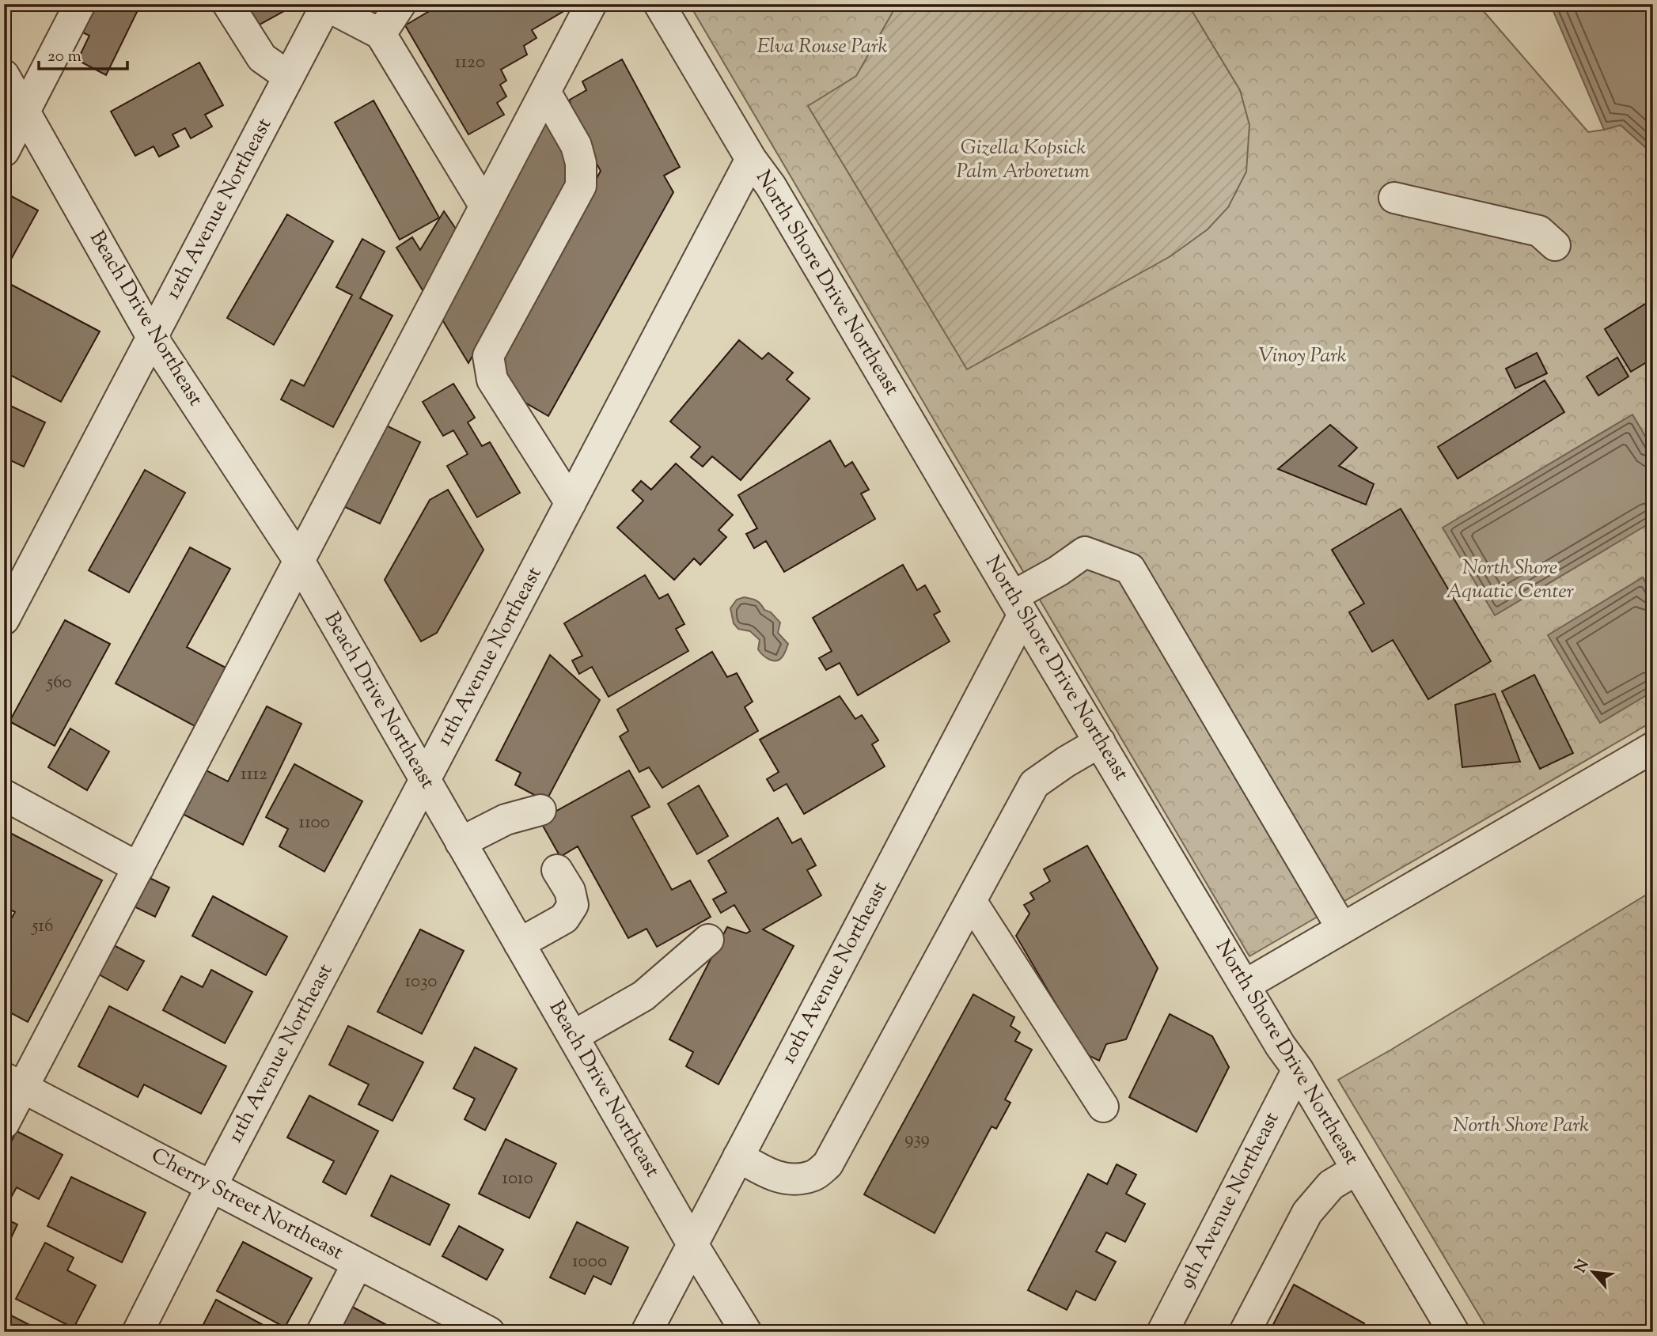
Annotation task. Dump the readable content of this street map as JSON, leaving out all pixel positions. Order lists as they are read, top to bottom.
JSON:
{
  "streets": {
    "street": [
      "12th Avenue Northeast",
      "North Shore Drive Northeast",
      "Beach Drive Northeast",
      "11th Avenue Northeast",
      "10th Avenue Northeast",
      "9th Avenue Northeast",
      "Cherry Street Northeast"
    ]
  },
  "crossings": [
    ["12th Avenue Northeast", "Beach Drive Northeast"],
    ["North Shore Drive Northeast", "11th Avenue Northeast"],
    ["North Shore Drive Northeast", "10th Avenue Northeast"],
    ["North Shore Drive Northeast", "9th Avenue Northeast"],
    ["Beach Drive Northeast", "11th Avenue Northeast"],
    ["Beach Drive Northeast", "10th Avenue Northeast"],
    ["11th Avenue Northeast", "Cherry Street Northeast"]
  ],
  "parks": [
    "Elva Rouse Park",
    "Gizella Kopsick Palm Arboretum",
    "Vinoy Park",
    "North Shore Aquatic Center",
    "North Shore Park"
  ],
  "house_numbers": [
    "1120",
    "560",
    "1112",
    "1100",
    "516",
    "1030",
    "939",
    "1010",
    "1000"
  ],
  "scale_bar": "20 m",
  "north": "top left"
}
